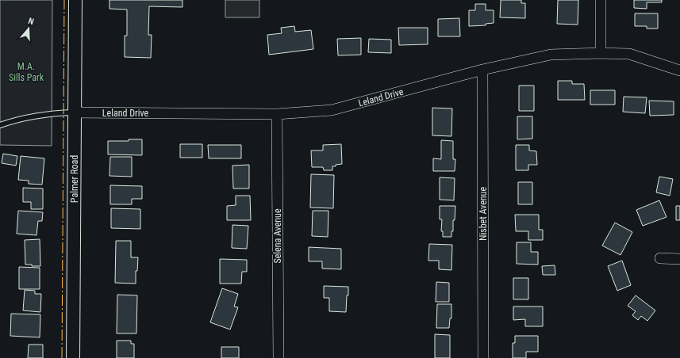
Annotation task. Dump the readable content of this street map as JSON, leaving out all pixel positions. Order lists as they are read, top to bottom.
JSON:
{
  "streets": {
    "street": [
      "Leland Drive",
      "Palmer Road",
      "Nisbet Avenue",
      "Selena Avenue"
    ]
  },
  "crossings": [
    ["Leland Drive", "Palmer Road"],
    ["Leland Drive", "Nisbet Avenue"],
    ["Leland Drive", "Selena Avenue"]
  ],
  "parks": ["M.A. Sills Park"],
  "north": "top"
}
